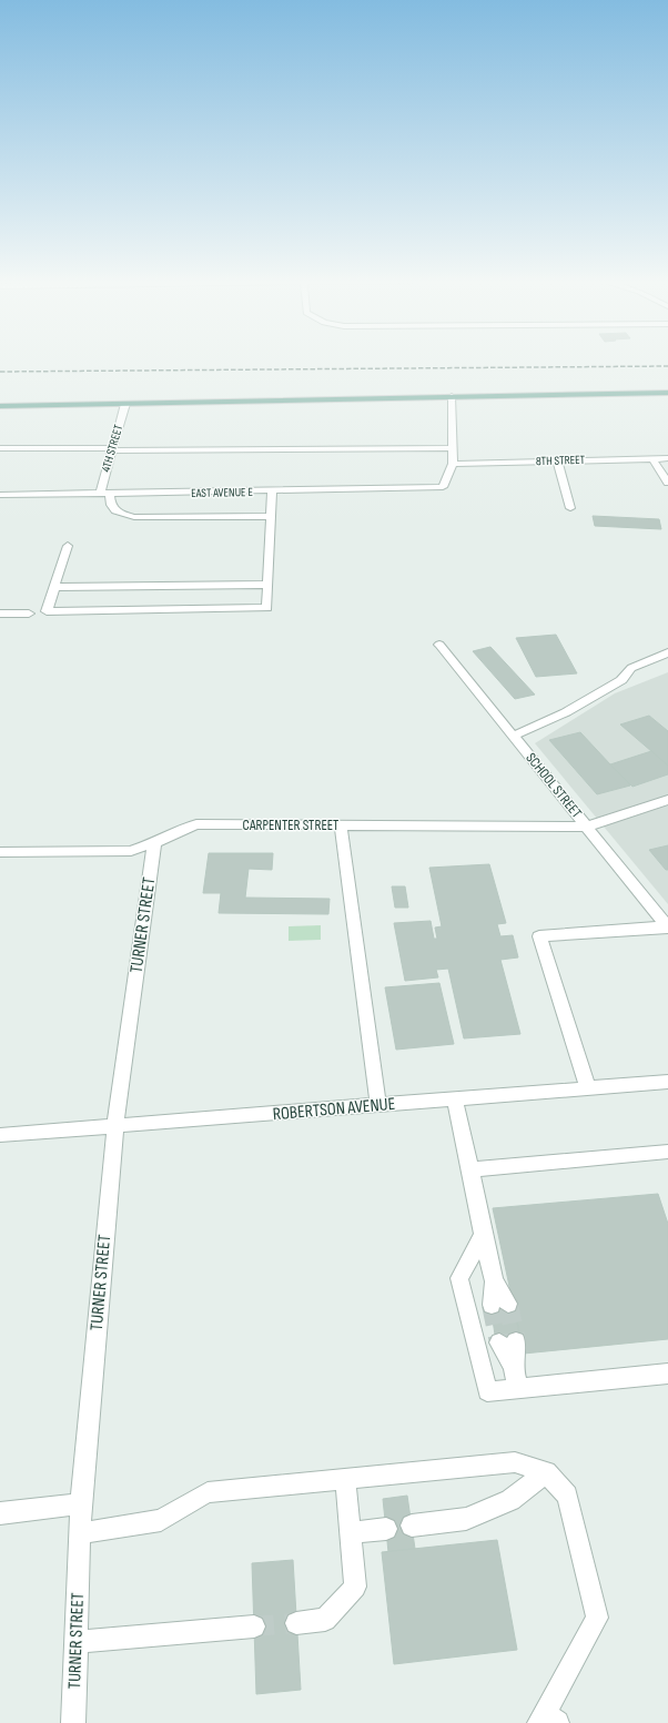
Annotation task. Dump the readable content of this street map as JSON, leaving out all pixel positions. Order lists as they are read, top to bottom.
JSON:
{
  "streets": {
    "street": [
      "4TH STREET",
      "8TH STREET",
      "EAST AVENUE E",
      "SCHOOL STREET",
      "CARPENTER STREET",
      "TURNER STREET",
      "ROBERTSON AVENUE"
    ]
  },
  "crossings": [
    ["4TH STREET", "EAST AVENUE E"],
    ["8TH STREET", "EAST AVENUE E"],
    ["SCHOOL STREET", "CARPENTER STREET"],
    ["CARPENTER STREET", "TURNER STREET"],
    ["TURNER STREET", "ROBERTSON AVENUE"]
  ]
}
